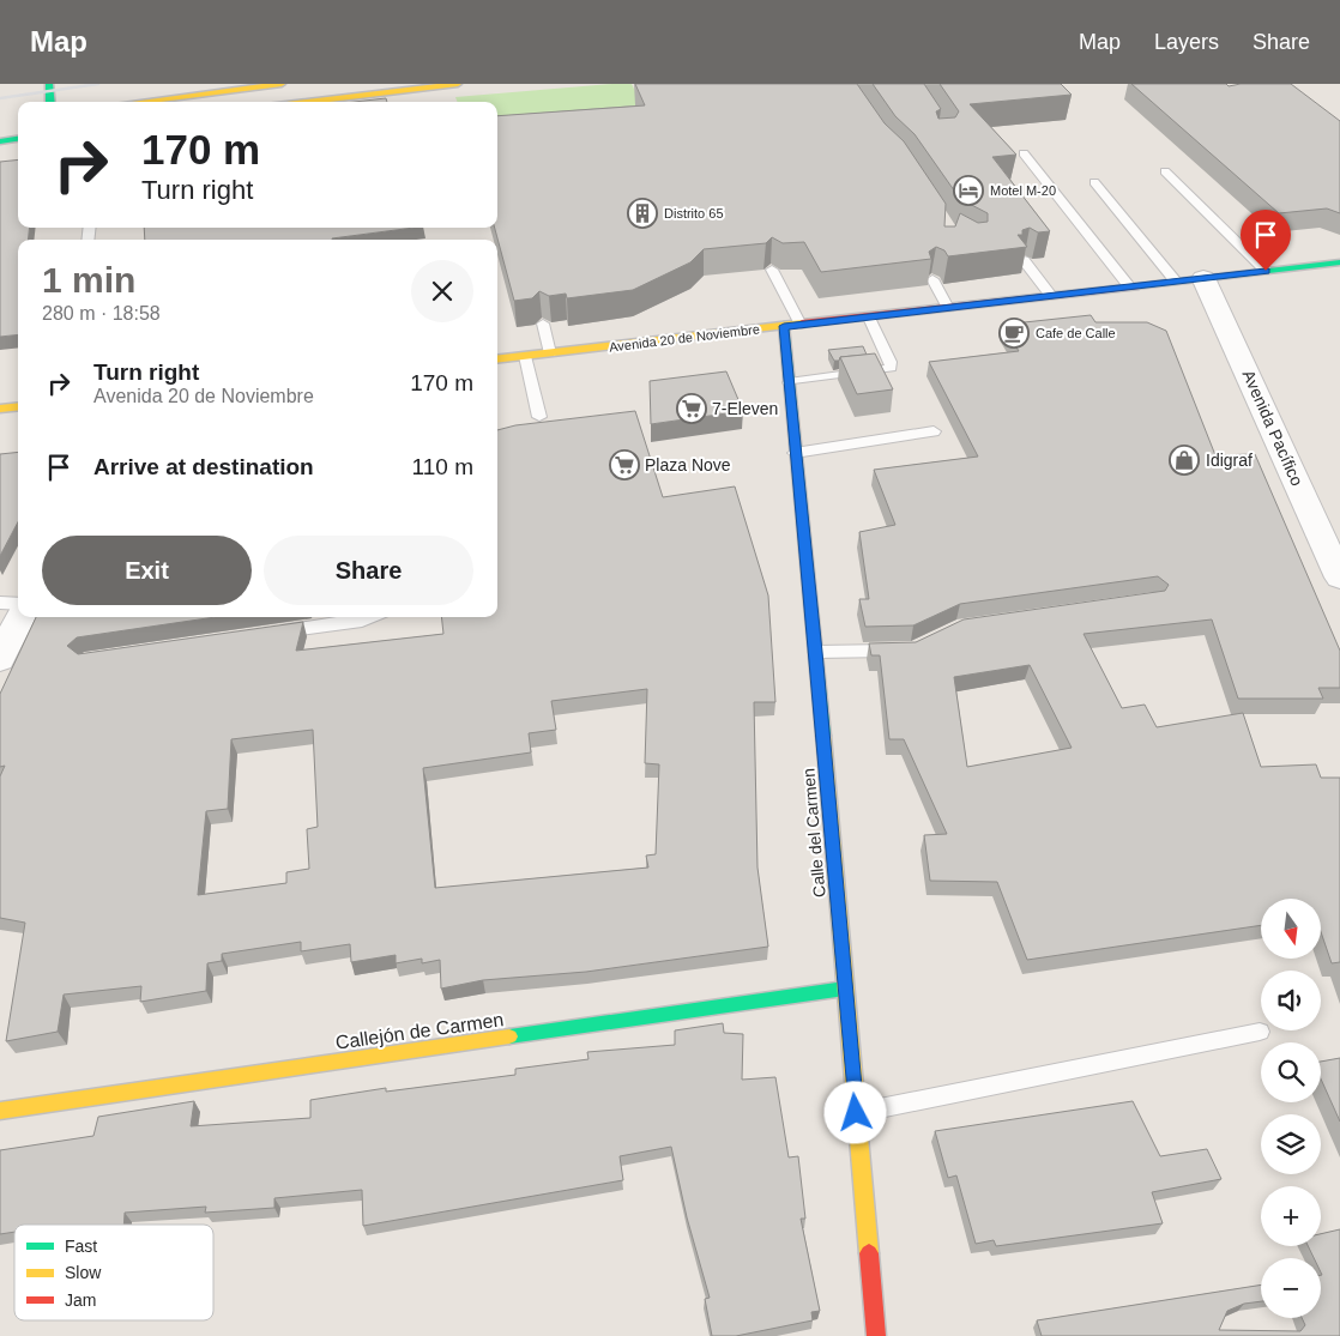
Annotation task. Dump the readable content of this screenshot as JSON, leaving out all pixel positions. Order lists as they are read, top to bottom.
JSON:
{
  "streets": {
    "street": [
      "Avenida 20 de Noviembre",
      "Avenida Pacífico",
      "Calle del Carmen",
      "Callejón de Carmen"
    ]
  },
  "crossings": [
    ["Avenida 20 de Noviembre", "Avenida Pacífico"],
    ["Avenida 20 de Noviembre", "Calle del Carmen"],
    ["Calle del Carmen", "Callejón de Carmen"]
  ],
  "places": {
    "hotel": ["Motel M-20"],
    "building": ["Distrito 65"],
    "cafe": ["Cafe de Calle"],
    "supermarket": ["7-Eleven", "Plaza Nove"],
    "shop": ["Idigraf"]
  },
  "legend": ["Fast", "Slow", "Jam"],
  "north": "bottom",
  "page": {
    "header": "Map",
    "nav": ["Map", "Layers", "Share"],
    "turn": ["170 m", "Turn right"],
    "heading": ["1 min", "280 m · 18:58"],
    "list": [
      {
        "name": "Turn right",
        "note": "Avenida 20 de Noviembre",
        "value": "170 m"
      },
      {
        "name": "Arrive at destination",
        "value": "110 m"
      }
    ],
    "buttons": ["Exit", "Share"],
    "map_buttons": ["+", "−"]
  }
}
